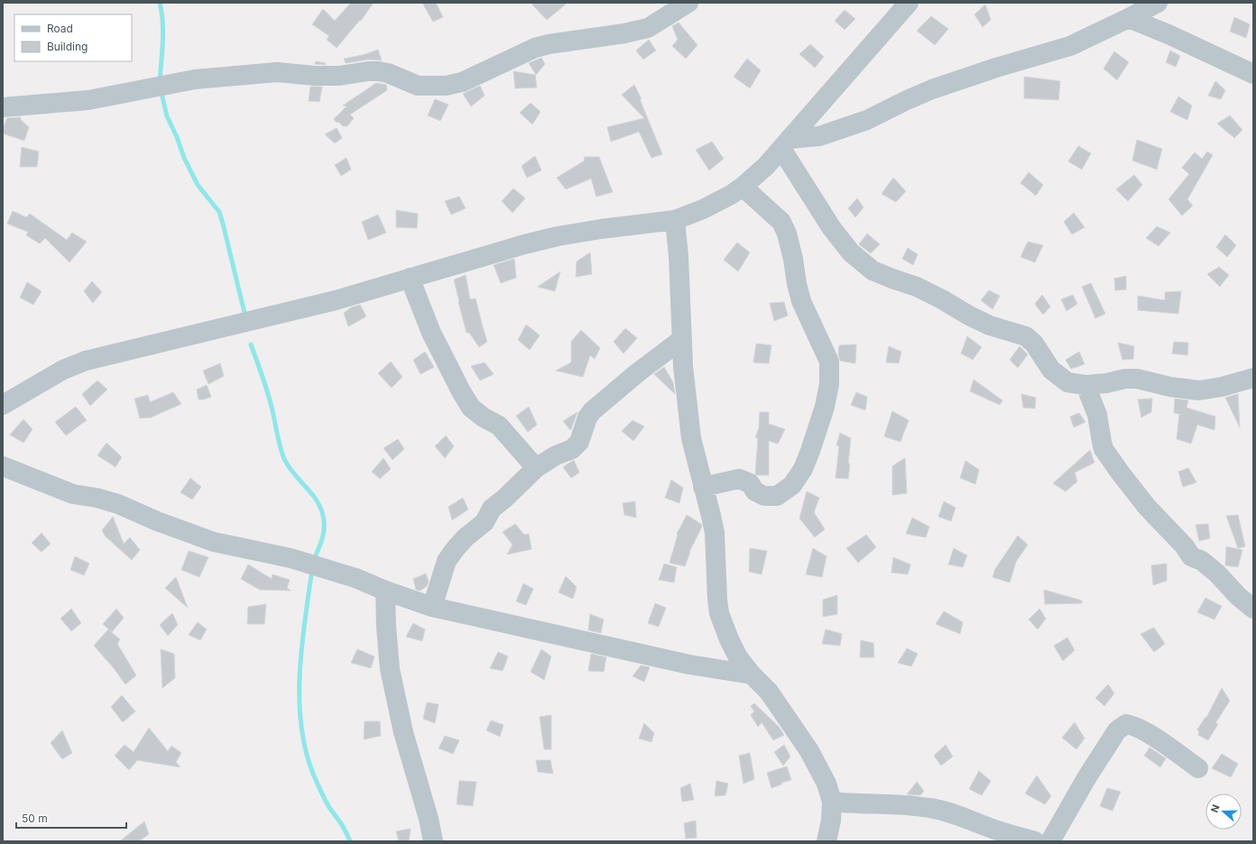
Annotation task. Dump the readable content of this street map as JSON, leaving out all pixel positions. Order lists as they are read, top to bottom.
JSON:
{
  "legend": ["Road", "Building"],
  "scale_bar": "50 m",
  "north": "left"
}
